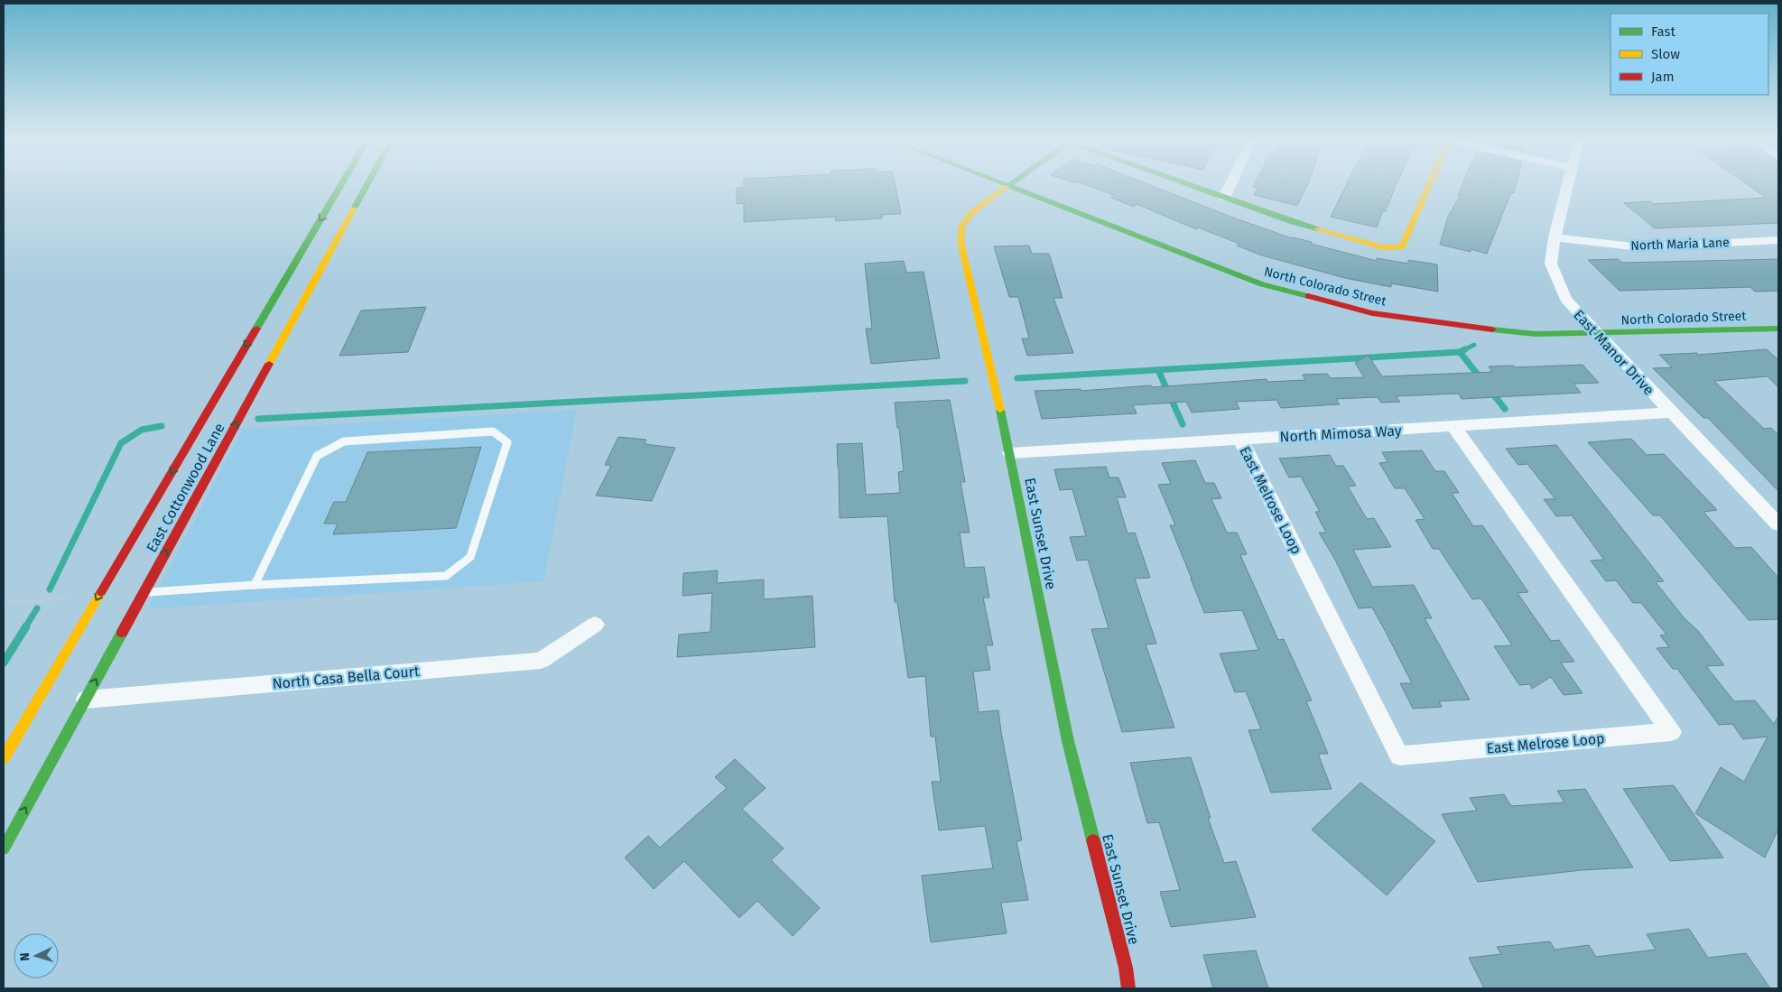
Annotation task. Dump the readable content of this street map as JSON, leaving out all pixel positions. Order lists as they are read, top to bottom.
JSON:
{
  "streets": {
    "street": [
      "North Maria Lane",
      "North Colorado Street",
      "East Manor Drive",
      "North Mimosa Way",
      "East Cottonwood Lane",
      "East Melrose Loop",
      "East Sunset Drive",
      "North Casa Bella Court"
    ]
  },
  "crossings": [
    ["North Maria Lane", "East Manor Drive"],
    ["North Colorado Street", "East Manor Drive"],
    ["North Colorado Street", "East Sunset Drive"],
    ["East Manor Drive", "North Mimosa Way"],
    ["North Mimosa Way", "East Melrose Loop"],
    ["North Mimosa Way", "East Sunset Drive"],
    ["East Cottonwood Lane", "North Casa Bella Court"]
  ],
  "legend": ["Fast", "Slow", "Jam"],
  "north": "left"
}
